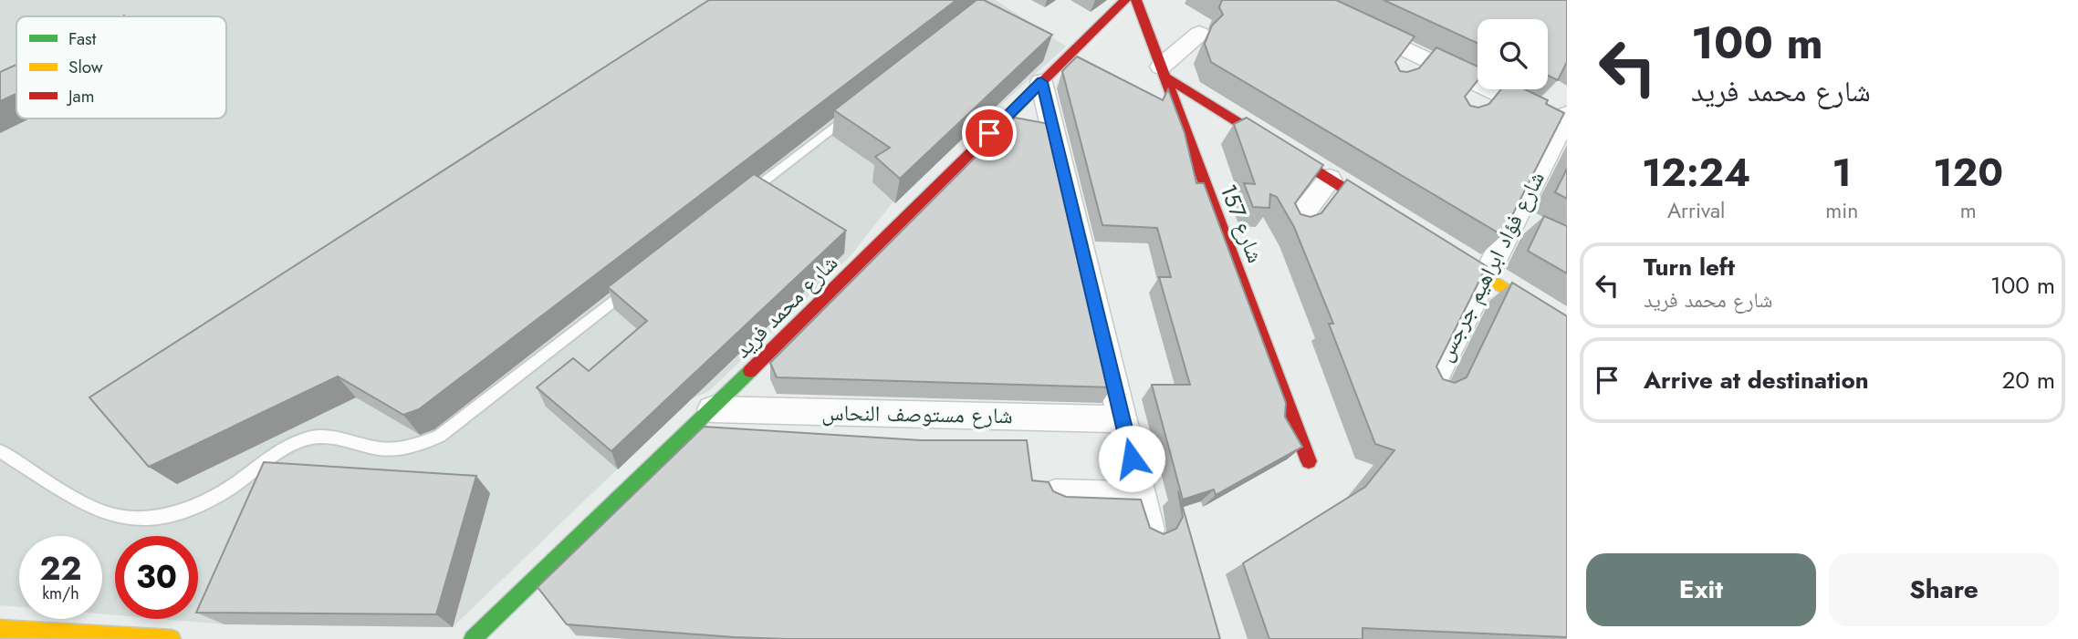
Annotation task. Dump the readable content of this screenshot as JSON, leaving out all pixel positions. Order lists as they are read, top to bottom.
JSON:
{
  "streets": {
    "street": [
      "شارع 157",
      "شارع فؤاد ابراهيم جرجس",
      "شارع محمد فريد",
      "شارع مستوصف النحاس"
    ]
  },
  "crossings": [
    ["شارع محمد فريد", "شارع مستوصف النحاس"]
  ],
  "legend": ["Fast", "Slow", "Jam"],
  "page": {
    "turn": ["100 m", "شارع محمد فريد"],
    "eta": [
      "12:24",
      "Arrival",
      "1",
      "min",
      "120",
      "m"
    ],
    "list": [
      {
        "name": "Turn left",
        "note": "شارع محمد فريد",
        "value": "100 m"
      },
      {
        "name": "Arrive at destination",
        "value": "20 m"
      }
    ],
    "speed": "22 km/h",
    "limit": "30",
    "buttons": ["Exit", "Share"]
  }
}
